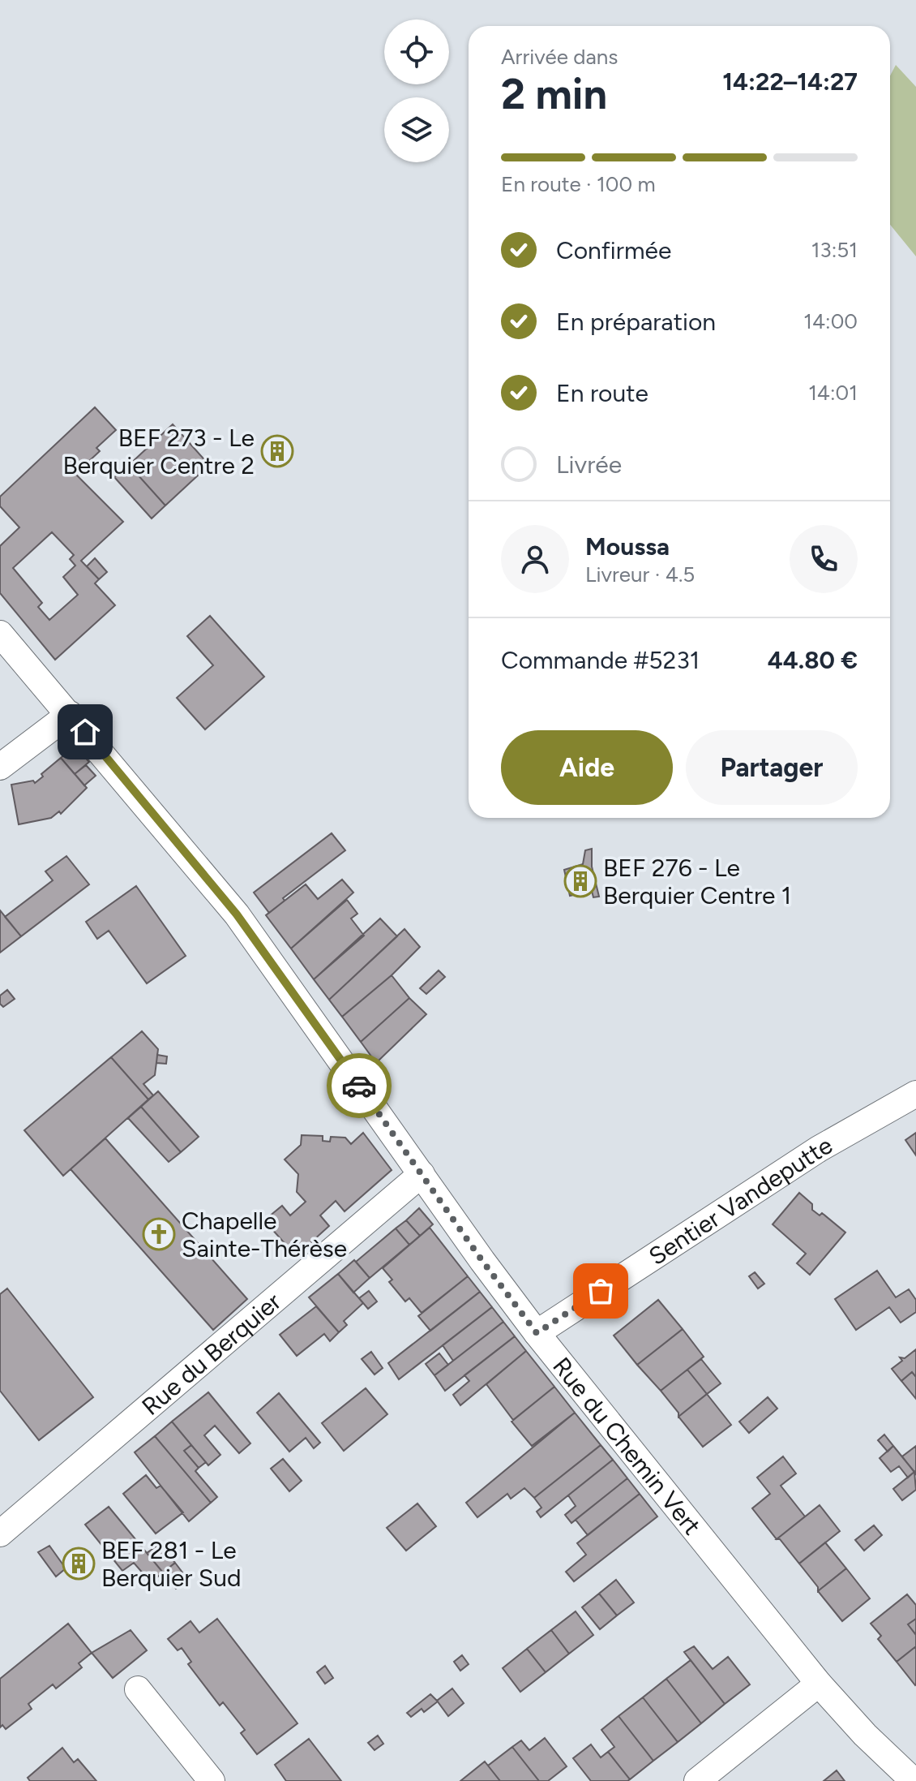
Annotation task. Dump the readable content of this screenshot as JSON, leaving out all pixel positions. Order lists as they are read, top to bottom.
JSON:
{
  "streets": {
    "street": ["Sentier Vandeputte", "Rue du Berquier", "Rue du Chemin Vert"]
  },
  "crossings": [
    ["Sentier Vandeputte", "Rue du Chemin Vert"],
    ["Rue du Berquier", "Rue du Chemin Vert"]
  ],
  "places": {
    "building": ["BEF 273 - Le Berquier Centre 2", "BEF 276 - Le Berquier Centre 1", "BEF 281 - Le Berquier Sud"],
    "church": ["Chapelle Sainte-Thérèse"]
  },
  "page": {
    "heading": ["2 min", "Arrivée dans", "14:22–14:27"],
    "panel": [
      "Moussa",
      "Livreur · 4.5",
      "Commande #5231",
      "44.80 €"
    ],
    "bar": "En route · 100 m",
    "list": [
      ["Confirmée", "13:51"],
      ["En préparation", "14:00"],
      ["En route", "14:01"],
      "Livrée"
    ],
    "buttons": ["Aide", "Partager"]
  }
}
